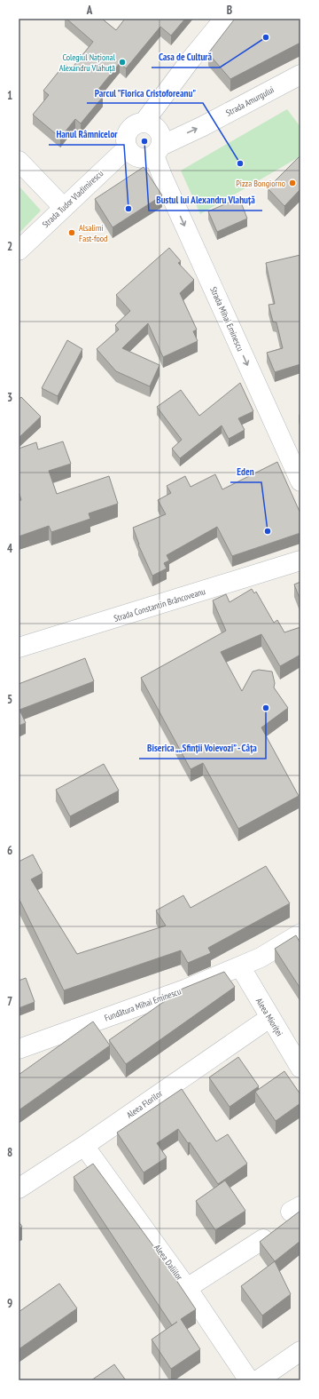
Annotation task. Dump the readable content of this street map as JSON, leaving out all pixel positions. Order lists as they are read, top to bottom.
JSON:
{
  "streets": {
    "street": [
      "Strada Amurgului",
      "Strada Tudor Vladimirescu",
      "Strada Mihai Eminescu",
      "Strada Constantin Brâncoveanu",
      "Fundătura Mihai Eminescu",
      "Aleea Mioriței",
      "Aleea Florilor",
      "Aleea Daliilor"
    ]
  },
  "crossings": [
    ["Strada Amurgului", "Strada Tudor Vladimirescu"],
    ["Strada Amurgului", "Strada Mihai Eminescu"],
    ["Strada Tudor Vladimirescu", "Strada Mihai Eminescu"],
    ["Fundătura Mihai Eminescu", "Aleea Mioriței"],
    ["Aleea Mioriței", "Aleea Florilor"],
    ["Aleea Florilor", "Aleea Daliilor"]
  ],
  "one_way": ["Strada Mihai Eminescu"],
  "places": [
    "Casa de Cultură",
    "Colegiul Național Alexandru Vlahuță",
    "Bustul lui Alexandru Vlahuță",
    "Parcul \"Florica Cristoforeanu\"",
    "Pizza Bongiorno",
    "Hanul Râmnicelor",
    "Alsalimi Fast-food",
    "Eden",
    "Biserica „„Sfinții Voievozi” - Câța"
  ],
  "grid": {
    "columns": ["A", "B"],
    "rows": [
      "1",
      "2",
      "3",
      "4",
      "5",
      "6",
      "7",
      "8",
      "9"
    ]
  }
}
